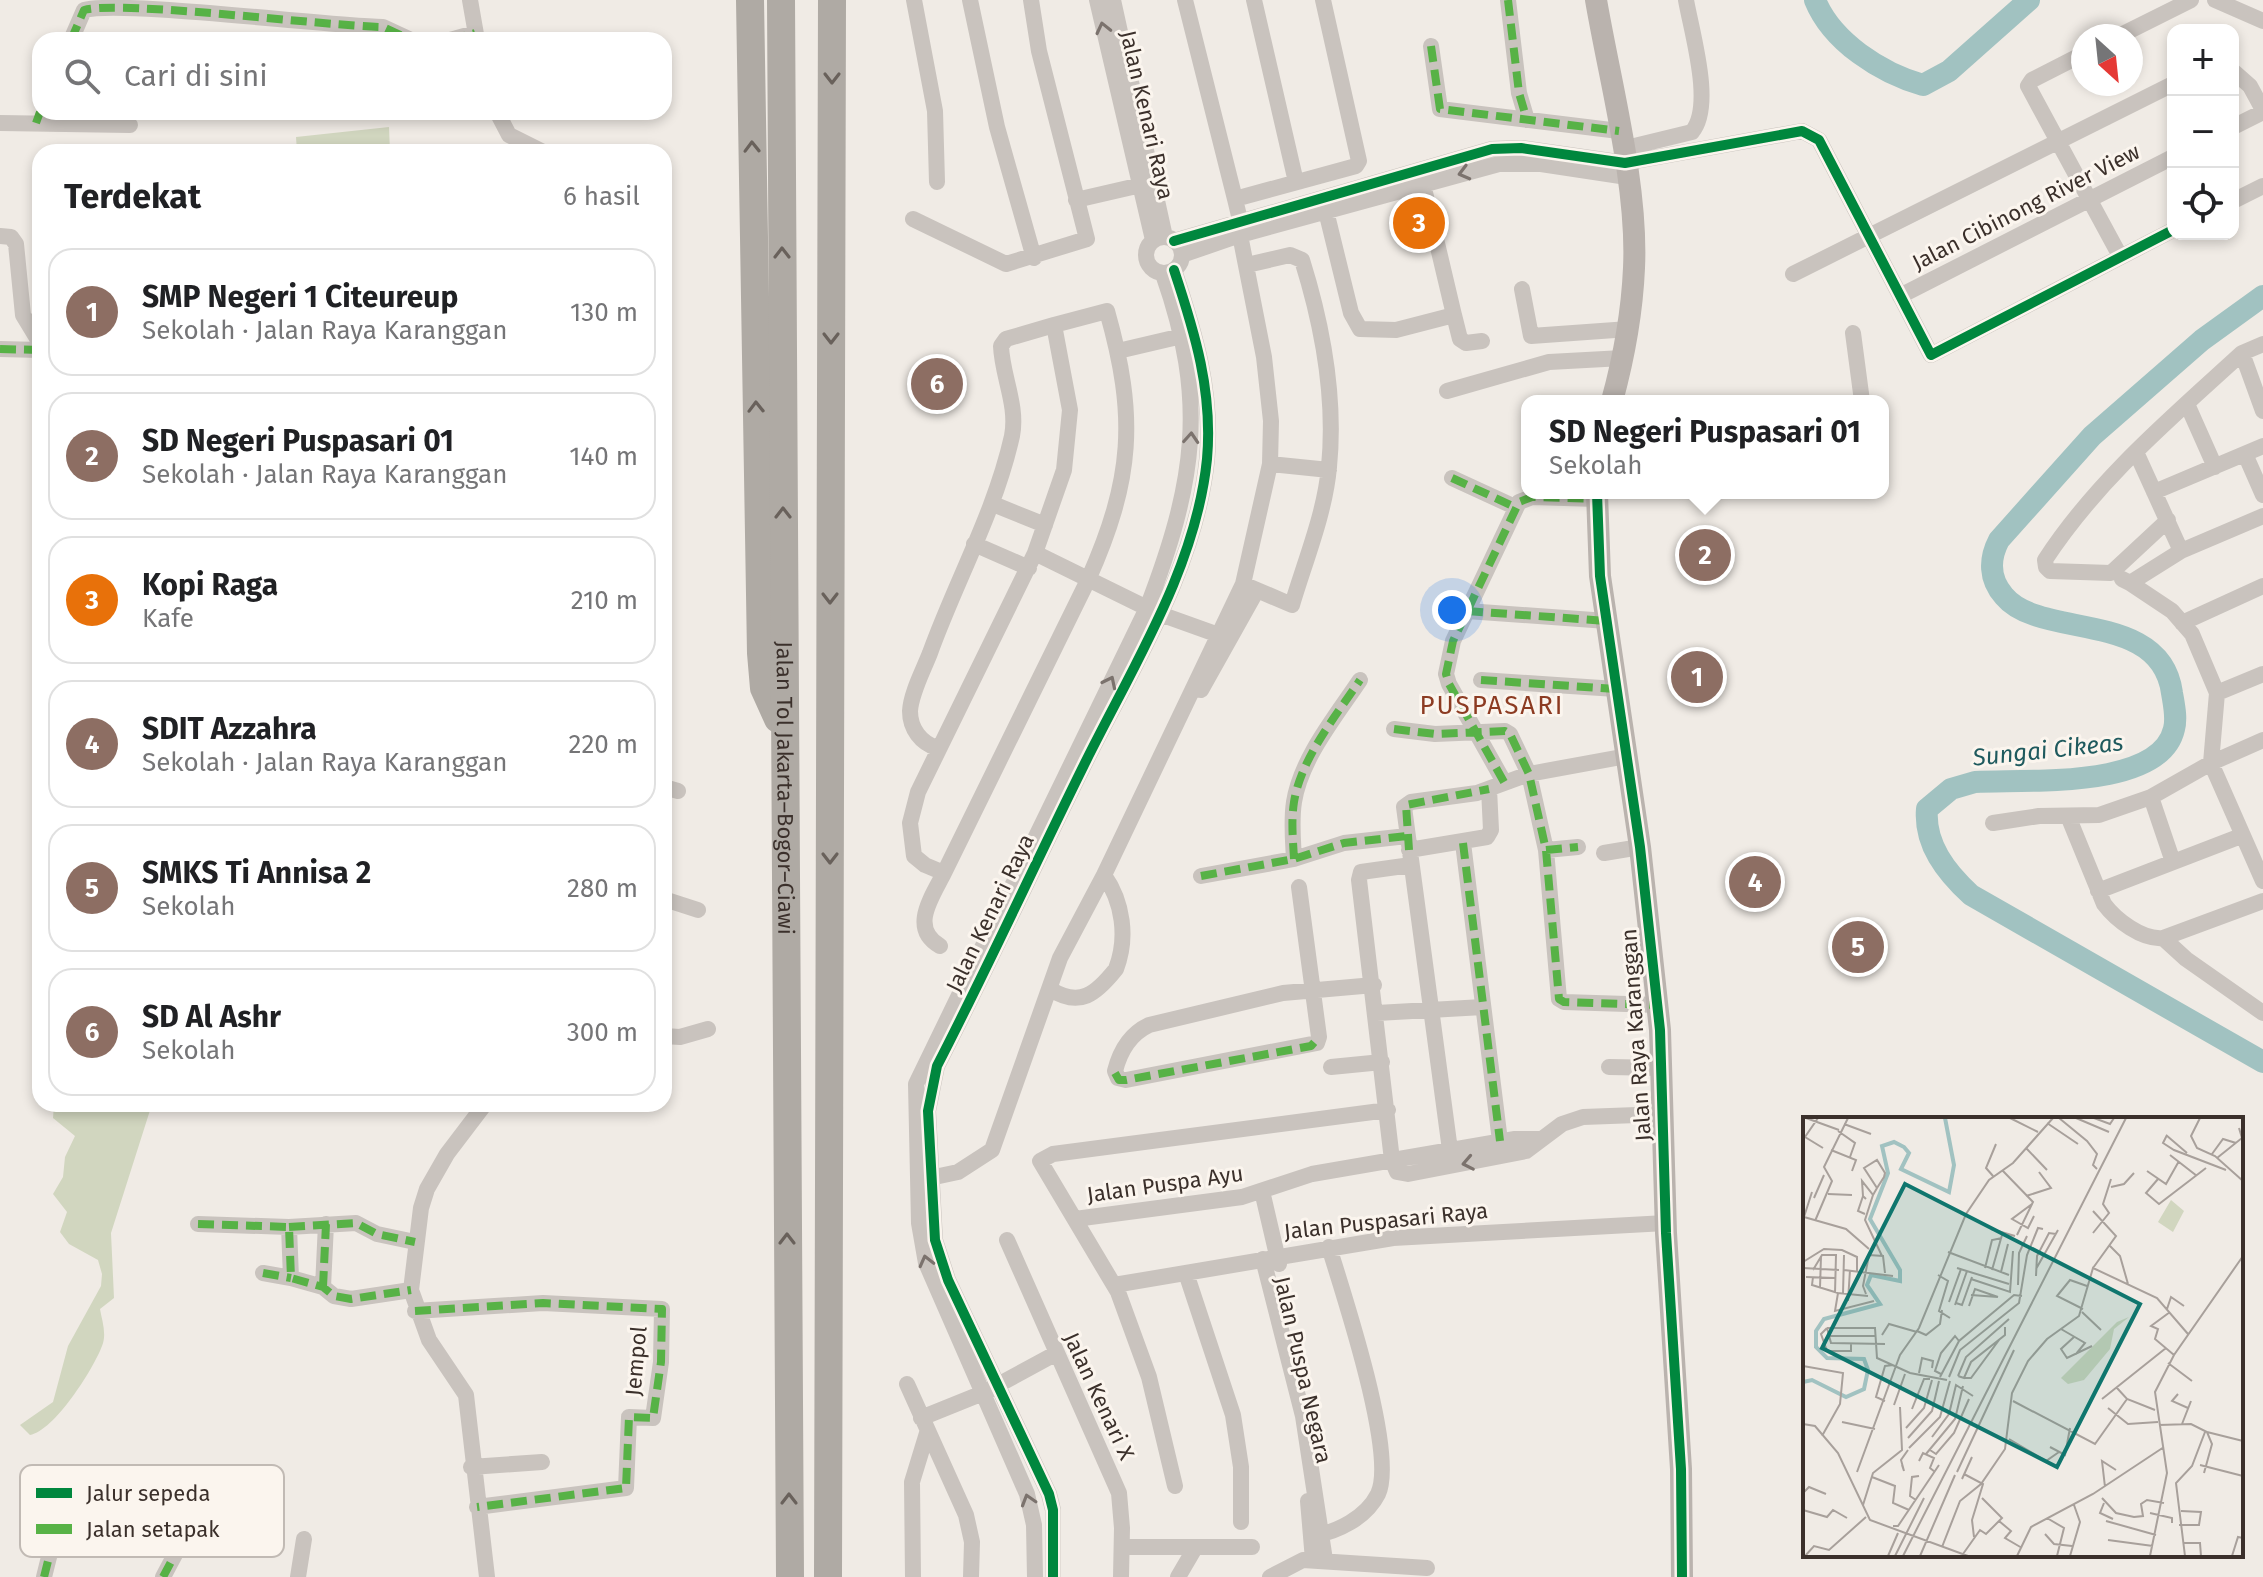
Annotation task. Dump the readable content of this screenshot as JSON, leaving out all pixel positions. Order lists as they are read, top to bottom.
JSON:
{
  "streets": {
    "highway": ["Jalan Tol Jakarta–Bogor–Ciawi"],
    "street": [
      "Jalan Kenari Raya",
      "Jalan Cibinong River View",
      "Jalan Raya Karanggan",
      "Jalan Puspa Ayu",
      "Jalan Puspasari Raya",
      "Jempol",
      "Jalan Puspa Negara",
      "Jalan Kenari X"
    ]
  },
  "crossings": [
    ["Jalan Raya Karanggan", "Jalan Puspasari Raya"],
    ["Jalan Puspa Ayu", "Jalan Puspasari Raya"],
    ["Jalan Puspa Ayu", "Jalan Puspa Negara"],
    ["Jalan Puspasari Raya", "Jalan Puspa Negara"]
  ],
  "districts": ["PUSPASARI"],
  "water": ["Sungai Cikeas"],
  "legend": ["Jalur sepeda", "Jalan setapak"],
  "north": "bottom right",
  "page": {
    "map_buttons": ["+", "−"],
    "search": "Cari di sini",
    "heading": ["Terdekat", "6 hasil"],
    "pins": [
      "3",
      "6",
      "2",
      "1",
      "4",
      "5"
    ],
    "list": [
      {
        "mark": "1",
        "name": "SMP Negeri 1 Citeureup",
        "note": "Sekolah · Jalan Raya Karanggan",
        "value": "130 m"
      },
      {
        "mark": "2",
        "name": "SD Negeri Puspasari 01",
        "note": "Sekolah · Jalan Raya Karanggan",
        "value": "140 m"
      },
      {
        "mark": "3",
        "name": "Kopi Raga",
        "note": "Kafe",
        "value": "210 m"
      },
      {
        "mark": "4",
        "name": "SDIT Azzahra",
        "note": "Sekolah · Jalan Raya Karanggan",
        "value": "220 m"
      },
      {
        "mark": "5",
        "name": "SMKS Ti Annisa 2",
        "note": "Sekolah",
        "value": "280 m"
      },
      {
        "mark": "6",
        "name": "SD Al Ashr",
        "note": "Sekolah",
        "value": "300 m"
      }
    ],
    "popup": ["SD Negeri Puspasari 01", "Sekolah"]
  }
}
